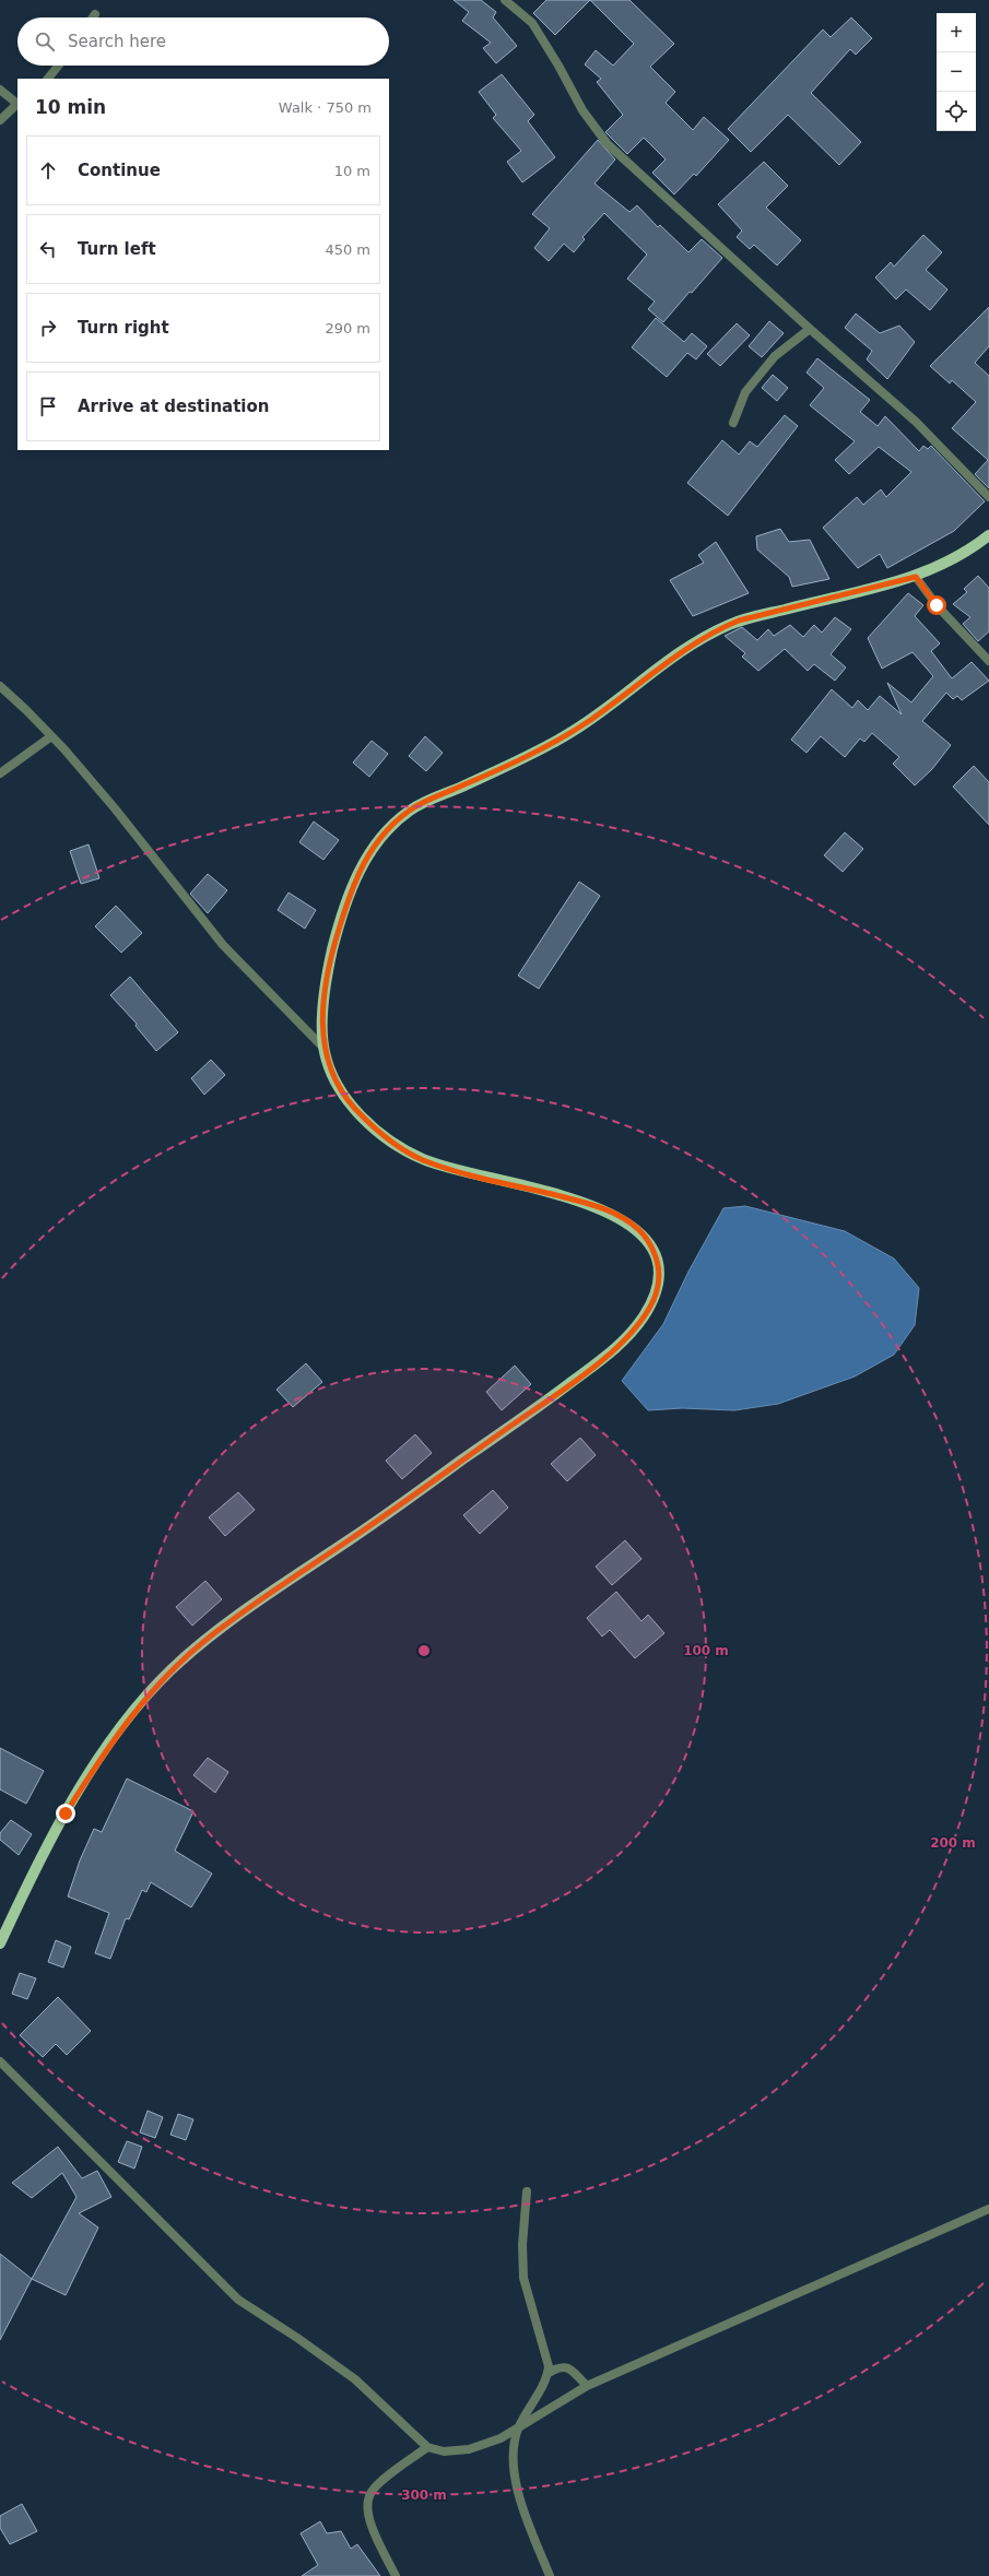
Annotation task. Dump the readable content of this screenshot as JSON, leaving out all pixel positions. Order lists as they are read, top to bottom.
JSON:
{
  "page": {
    "map_buttons": ["+", "−"],
    "search": "Search here",
    "heading": ["10 min", "Walk · 750 m"],
    "list": [
      ["Continue", "10 m"],
      ["Turn left", "450 m"],
      ["Turn right", "290 m"],
      "Arrive at destination"
    ]
  },
  "rings": ["100 m", "200 m", "300 m"]
}
